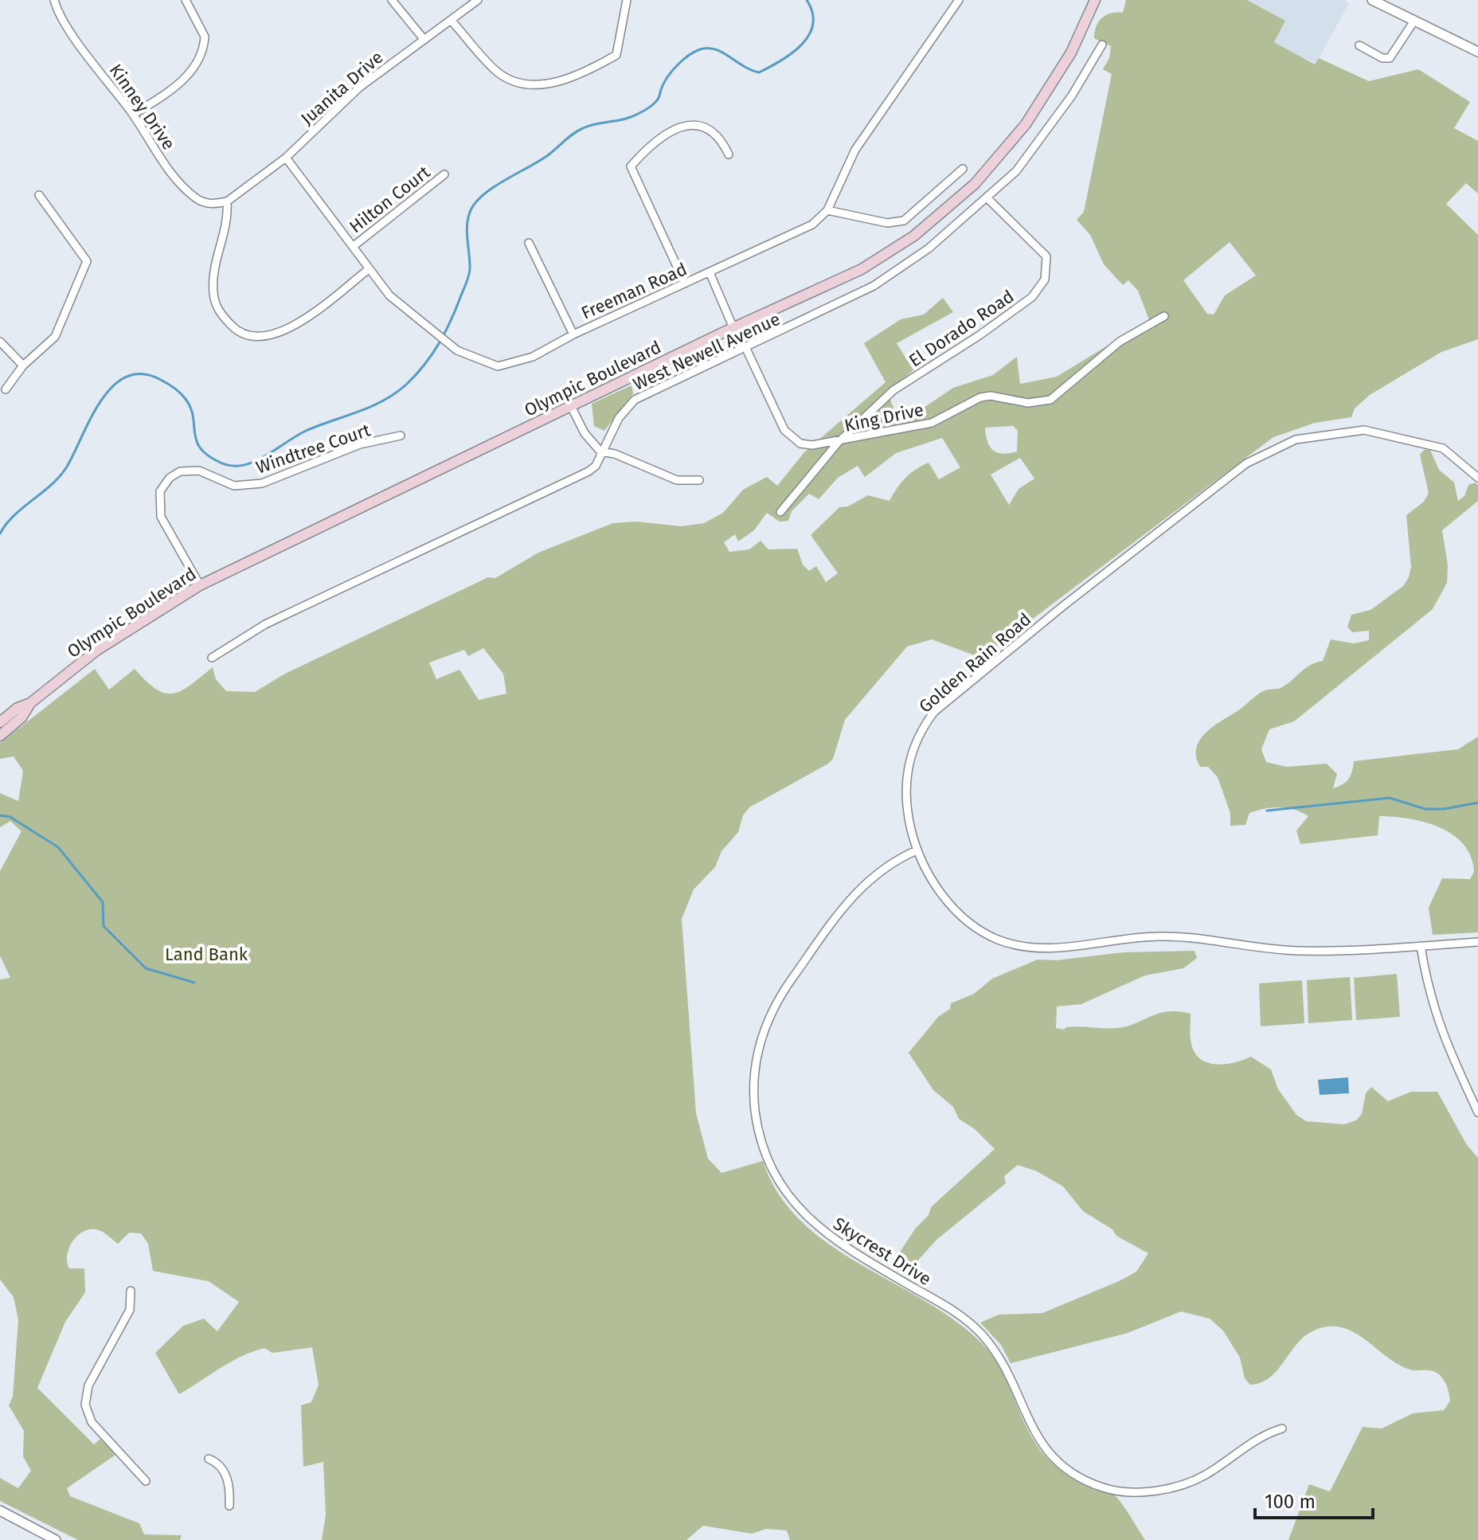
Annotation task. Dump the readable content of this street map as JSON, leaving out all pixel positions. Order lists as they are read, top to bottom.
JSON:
{
  "streets": {
    "main road": ["Olympic Boulevard"],
    "street": [
      "Juanita Drive",
      "Kinney Drive",
      "Hilton Court",
      "Freeman Road",
      "El Dorado Road",
      "West Newell Avenue",
      "King Drive",
      "Windtree Court",
      "Golden Rain Road",
      "Skycrest Drive"
    ]
  },
  "crossings": [
    ["Juanita Drive", "Kinney Drive"],
    ["Juanita Drive", "Freeman Road"],
    ["Hilton Court", "Freeman Road"],
    ["El Dorado Road", "West Newell Avenue"],
    ["El Dorado Road", "King Drive"],
    ["West Newell Avenue", "King Drive"],
    ["Olympic Boulevard", "Windtree Court"],
    ["Golden Rain Road", "Skycrest Drive"]
  ],
  "parks": ["Land Bank"],
  "scale_bar": "100 m"
}
